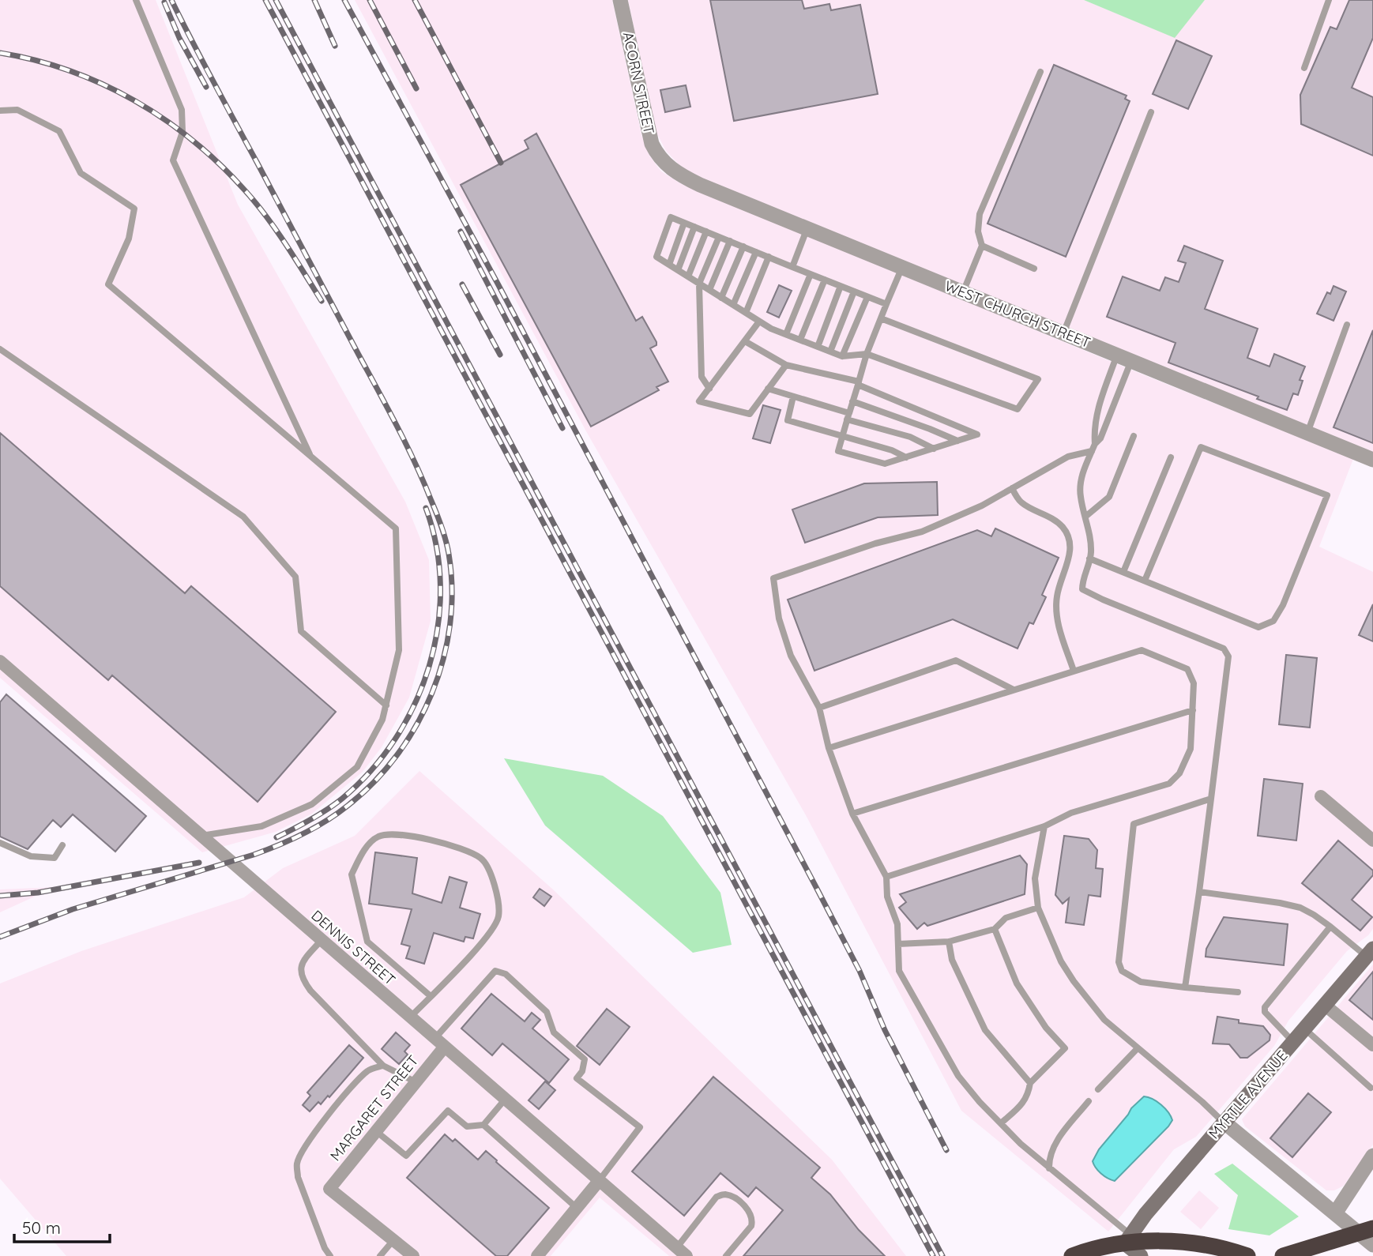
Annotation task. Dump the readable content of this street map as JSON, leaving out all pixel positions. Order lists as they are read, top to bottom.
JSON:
{
  "streets": {
    "main road": ["MYRTLE AVENUE"],
    "street": [
      "ACORN STREET",
      "WEST CHURCH STREET",
      "DENNIS STREET",
      "MARGARET STREET"
    ]
  },
  "crossings": [
    ["ACORN STREET", "WEST CHURCH STREET"],
    ["DENNIS STREET", "MARGARET STREET"]
  ],
  "scale_bar": "50 m"
}
